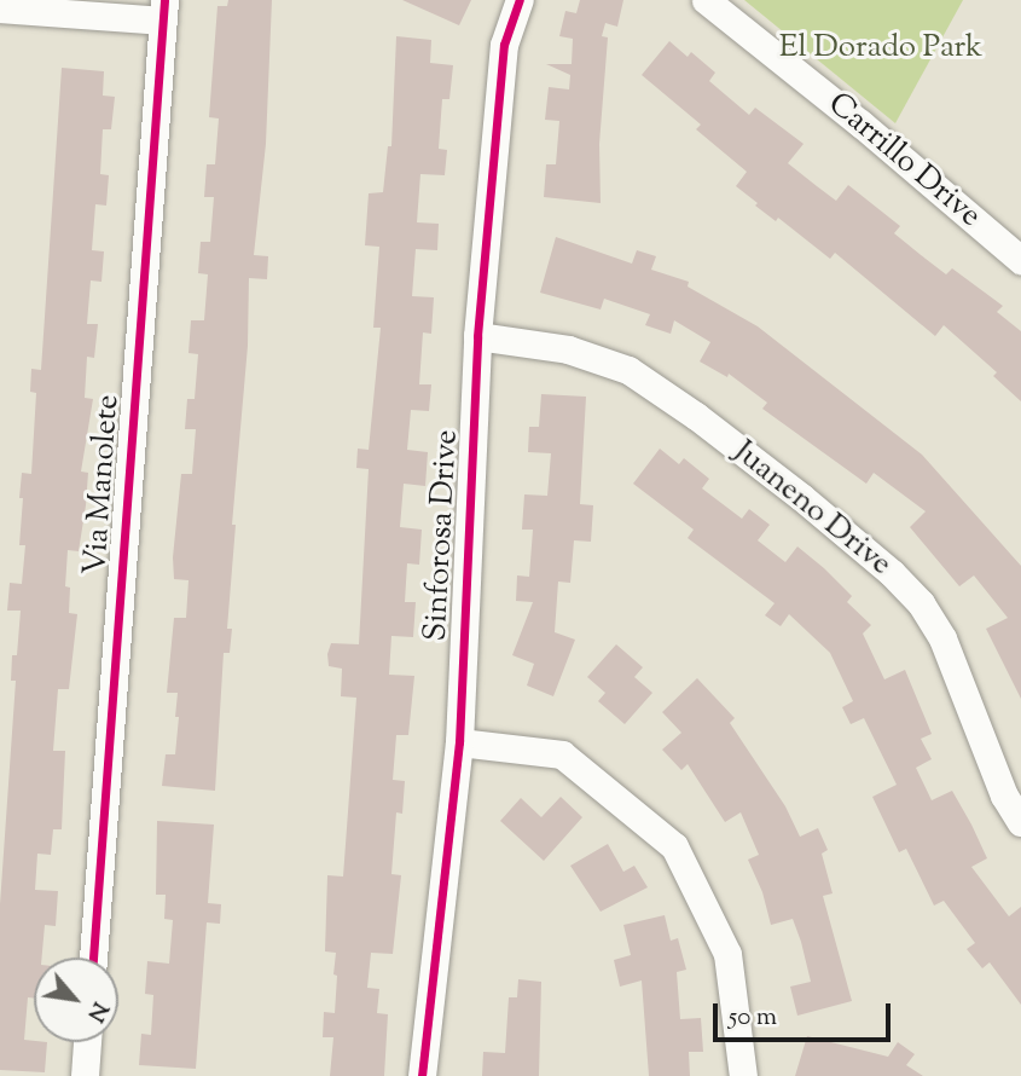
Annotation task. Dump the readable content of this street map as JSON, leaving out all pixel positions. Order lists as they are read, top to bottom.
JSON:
{
  "streets": {
    "street": [
      "Carrillo Drive",
      "Via Manolete",
      "Juaneno Drive",
      "Sinforosa Drive"
    ]
  },
  "crossings": [
    ["Juaneno Drive", "Sinforosa Drive"]
  ],
  "parks": ["El Dorado Park"],
  "scale_bar": "50 m",
  "north": "bottom right"
}
